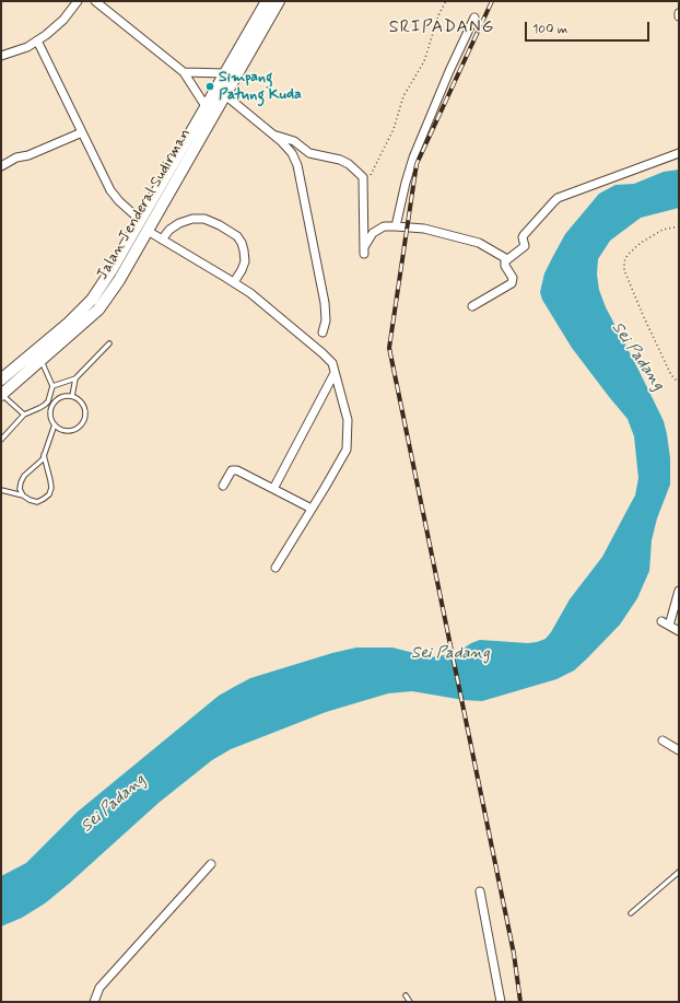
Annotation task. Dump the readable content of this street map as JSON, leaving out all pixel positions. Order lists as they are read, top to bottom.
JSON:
{
  "streets": {
    "main road": ["Jalan Jenderal Sudirman"]
  },
  "districts": ["SRIPADANG"],
  "water": ["Sei Padang"],
  "places": ["Simpang Patung Kuda"],
  "scale_bar": "100 m"
}
